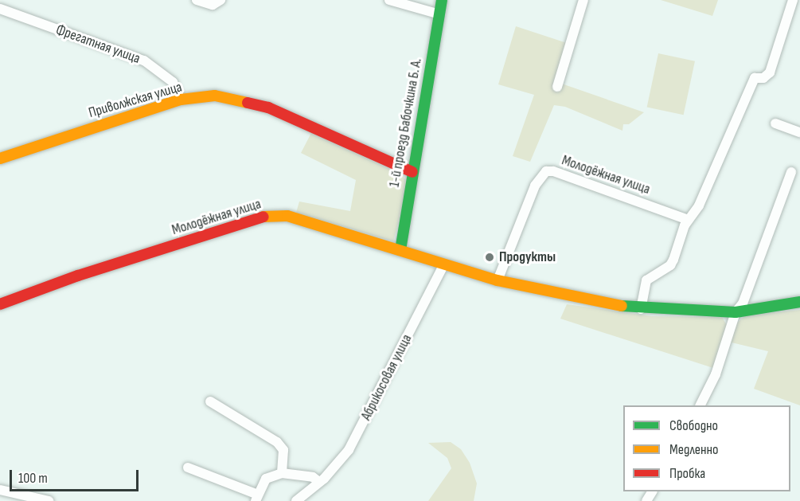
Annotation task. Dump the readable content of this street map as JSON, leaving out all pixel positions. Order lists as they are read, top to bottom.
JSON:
{
  "streets": {
    "street": [
      "Фрегатная улица",
      "Приволжская улица",
      "1-й проезд Бабочкина Б. А.",
      "Молодёжная улица",
      "Абрикосовая улица"
    ]
  },
  "crossings": [
    ["Фрегатная улица", "Приволжская улица"],
    ["Приволжская улица", "1-й проезд Бабочкина Б. А."],
    ["1-й проезд Бабочкина Б. А.", "Молодёжная улица"],
    ["Молодёжная улица", "Абрикосовая улица"]
  ],
  "places": ["Продукты"],
  "legend": ["Свободно", "Медленно", "Пробка"],
  "scale_bar": "100 m"
}
